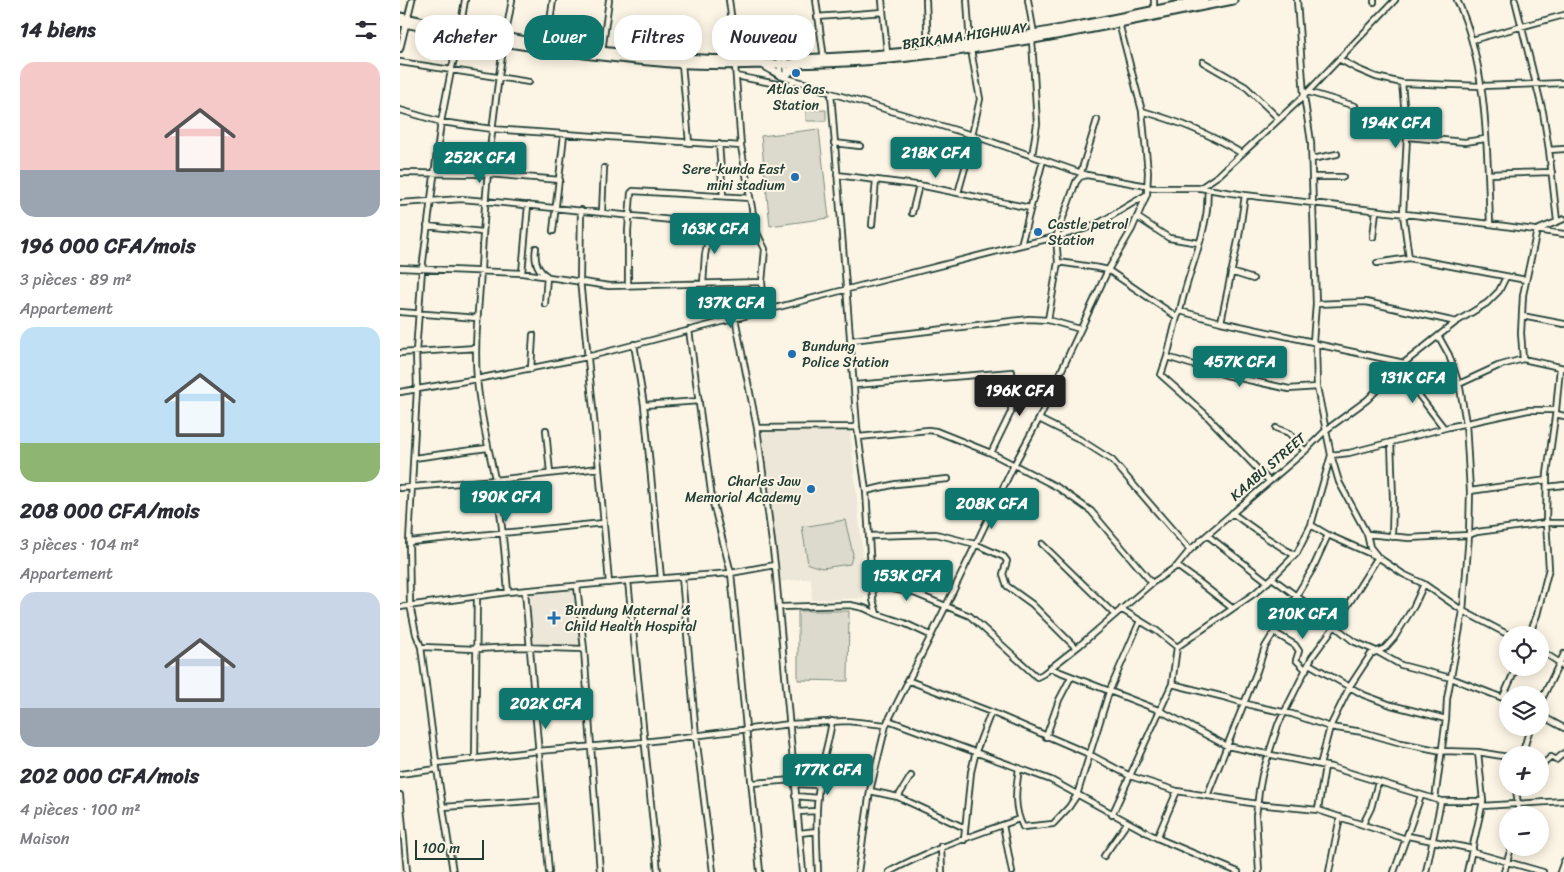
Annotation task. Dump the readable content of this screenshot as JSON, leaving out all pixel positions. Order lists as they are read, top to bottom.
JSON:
{
  "streets": {
    "highway": ["BRIKAMA HIGHWAY"],
    "street": ["KAABU STREET"]
  },
  "places": {
    "other": [
      "Atlas Gas Station",
      "Sere-kunda East mini stadium",
      "Castle petrol Station",
      "Bundung Police Station",
      "Charles Jaw Memorial Academy"
    ],
    "health": ["Bundung Maternal & Child Health Hospital"]
  },
  "scale_bar": "100 m",
  "page": {
    "heading": "14 biens",
    "chip": [
      "Acheter",
      "Louer",
      "Filtres",
      "Nouveau"
    ],
    "list": [
      {
        "name": "196 000 CFA/mois",
        "note": "3 pièces · 89 m² · Appartement"
      },
      {
        "name": "208 000 CFA/mois",
        "note": "3 pièces · 104 m² · Appartement"
      },
      {
        "name": "202 000 CFA/mois",
        "note": "4 pièces · 100 m² · Maison"
      }
    ],
    "price": [
      "194K CFA",
      "218K CFA",
      "252K CFA",
      "163K CFA",
      "137K CFA",
      "457K CFA",
      "131K CFA",
      "196K CFA",
      "190K CFA",
      "208K CFA",
      "153K CFA",
      "210K CFA",
      "202K CFA",
      "177K CFA"
    ],
    "map_buttons": ["+", "−"],
    "scale": "100 m"
  }
}
